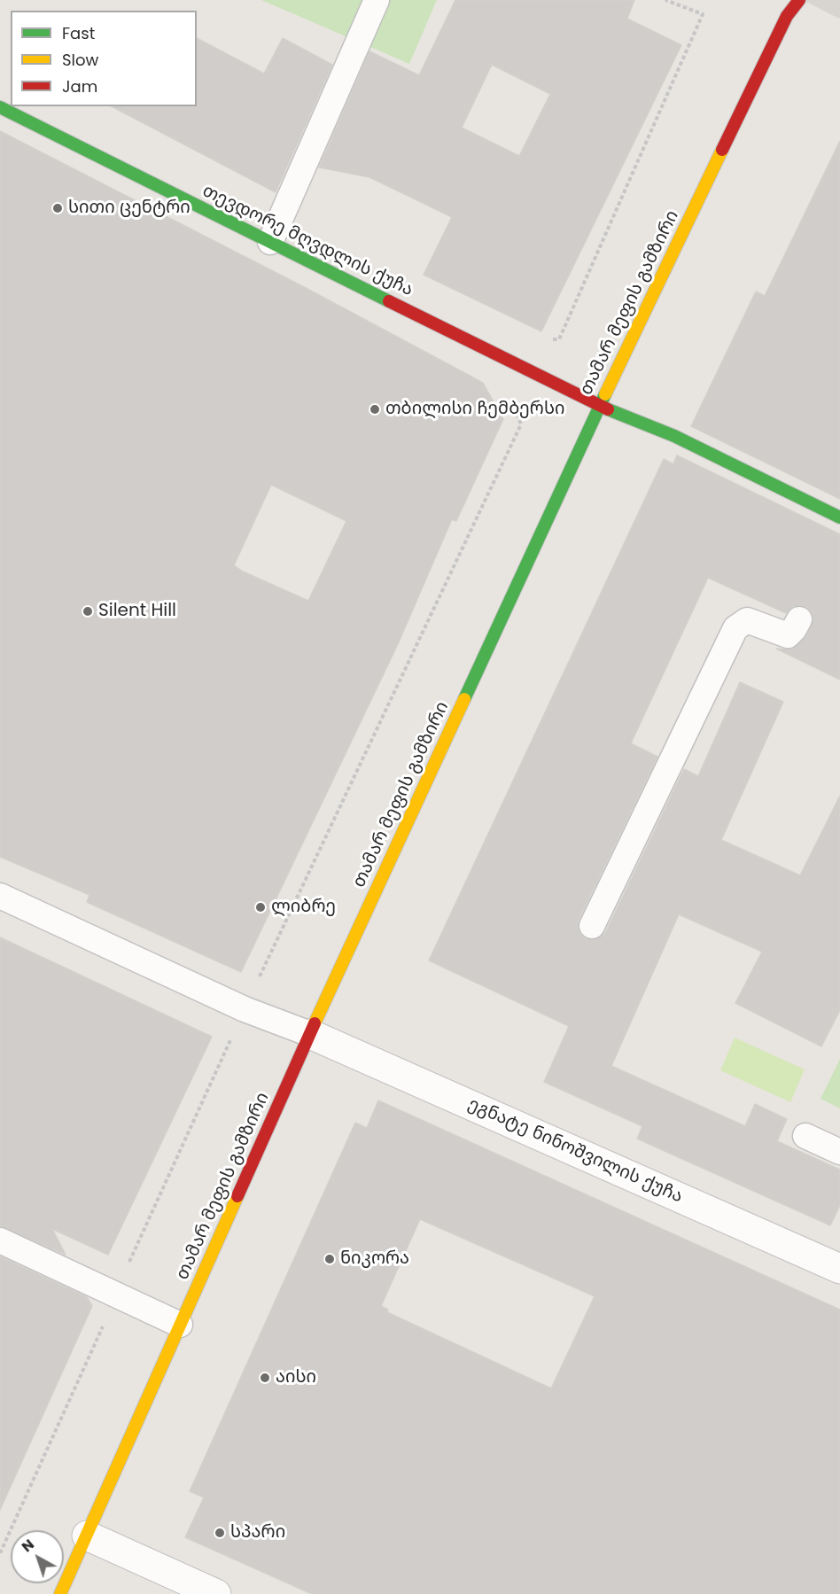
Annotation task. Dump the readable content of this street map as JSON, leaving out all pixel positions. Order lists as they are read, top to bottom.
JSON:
{
  "streets": {
    "main road": ["თევდორე მღვდლის ქუჩა", "თამარ მეფის გამზირი"],
    "street": ["ეგნატე ნინოშვილის ქუჩა"]
  },
  "crossings": [
    ["თევდორე მღვდლის ქუჩა", "თამარ მეფის გამზირი"],
    ["თამარ მეფის გამზირი", "ეგნატე ნინოშვილის ქუჩა"]
  ],
  "places": [
    "სითი ცენტრი",
    "თბილისი ჩემბერსი",
    "Silent Hill",
    "ლიბრე",
    "ნიკორა",
    "აისი",
    "სპარი"
  ],
  "legend": ["Fast", "Slow", "Jam"],
  "north": "top left"
}
